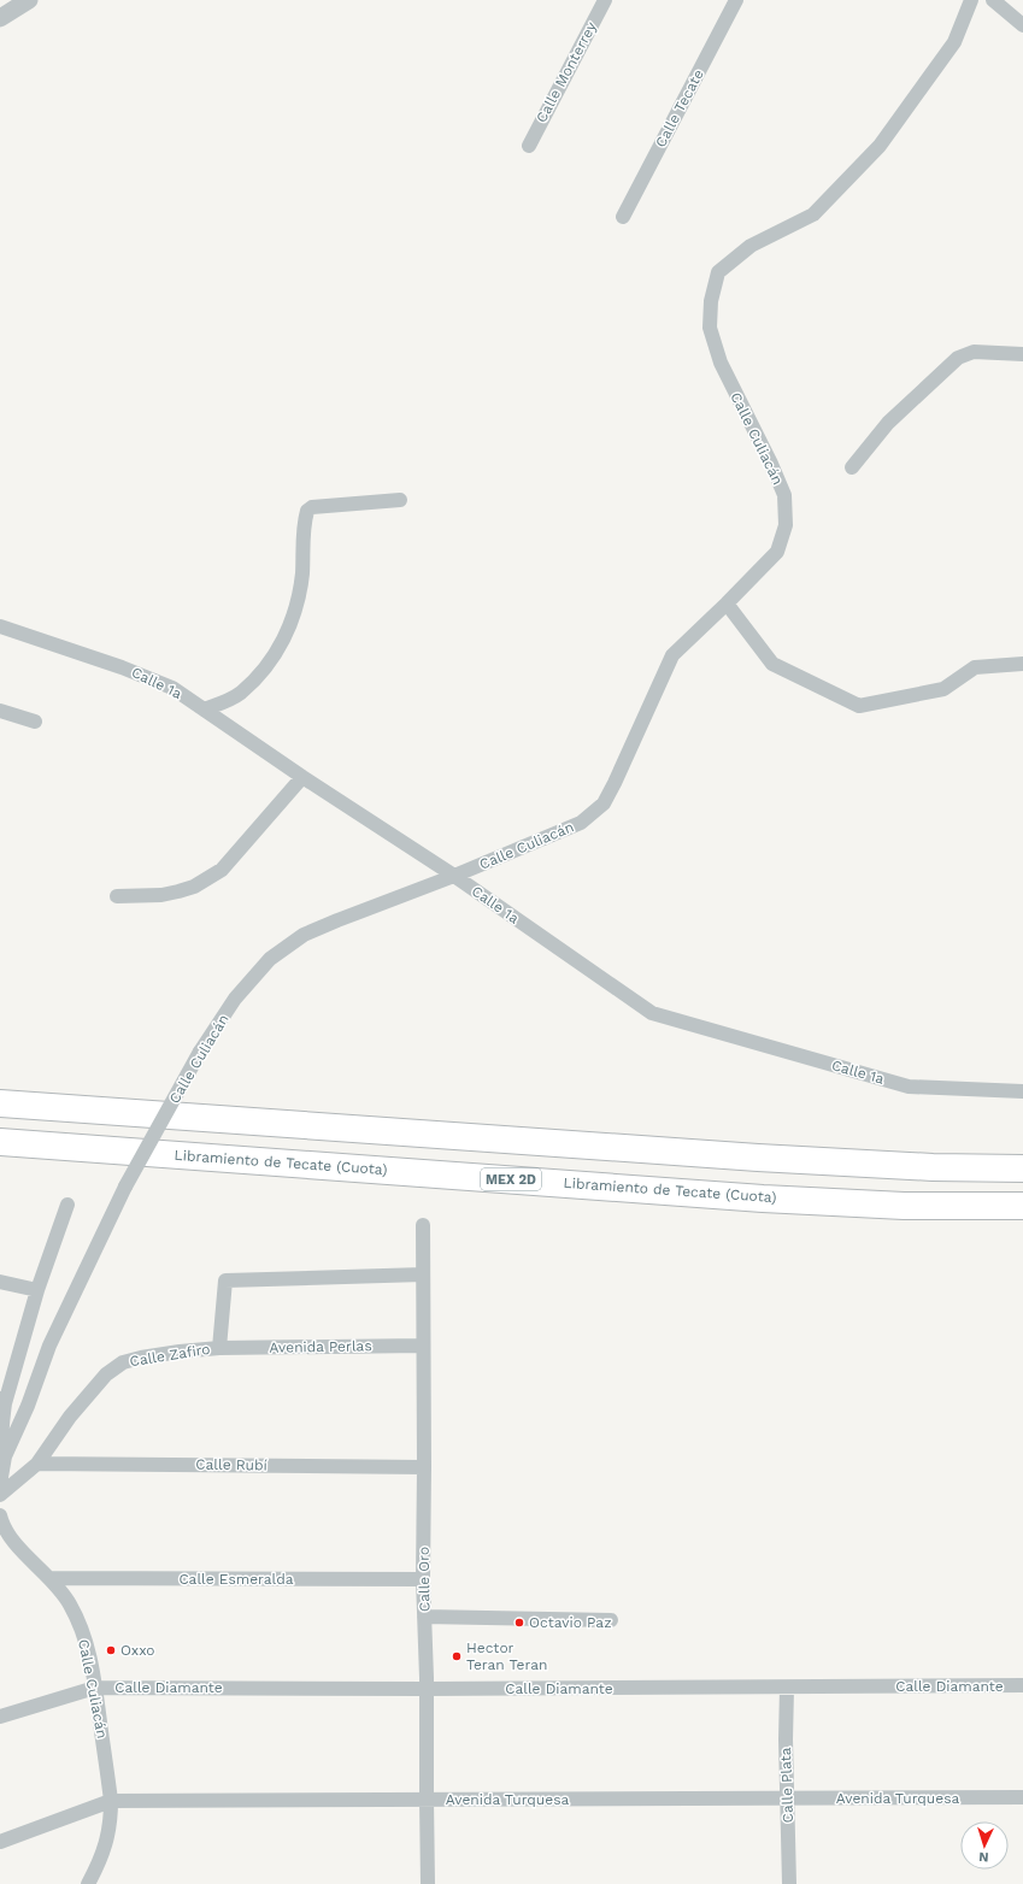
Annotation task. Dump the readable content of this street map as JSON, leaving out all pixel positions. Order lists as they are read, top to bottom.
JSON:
{
  "streets": {
    "highway": ["Libramiento de Tecate (Cuota)", "MEX 2D"],
    "street": [
      "Calle Monterrey",
      "Calle Tecate",
      "Calle Culiacán",
      "Calle 1a",
      "Avenida Perlas",
      "Calle Zafiro",
      "Calle Rubí",
      "Calle Esmeralda",
      "Calle Oro",
      "Calle Diamante",
      "Calle Plata",
      "Avenida Turquesa"
    ]
  },
  "crossings": [
    ["Calle Culiacán", "Calle 1a"],
    ["Calle Culiacán", "Calle Esmeralda"],
    ["Calle Culiacán", "Calle Diamante"],
    ["Calle Culiacán", "Avenida Turquesa"],
    ["Avenida Perlas", "Calle Zafiro"],
    ["Avenida Perlas", "Calle Oro"],
    ["Calle Zafiro", "Calle Rubí"],
    ["Calle Zafiro", "Calle Oro"],
    ["Calle Rubí", "Calle Oro"],
    ["Calle Esmeralda", "Calle Oro"],
    ["Calle Oro", "Calle Diamante"],
    ["Calle Oro", "Avenida Turquesa"],
    ["Calle Diamante", "Calle Plata"],
    ["Calle Plata", "Avenida Turquesa"]
  ],
  "places": ["Octavio Paz", "Oxxo", "Hector Teran Teran"],
  "north": "bottom"
}
